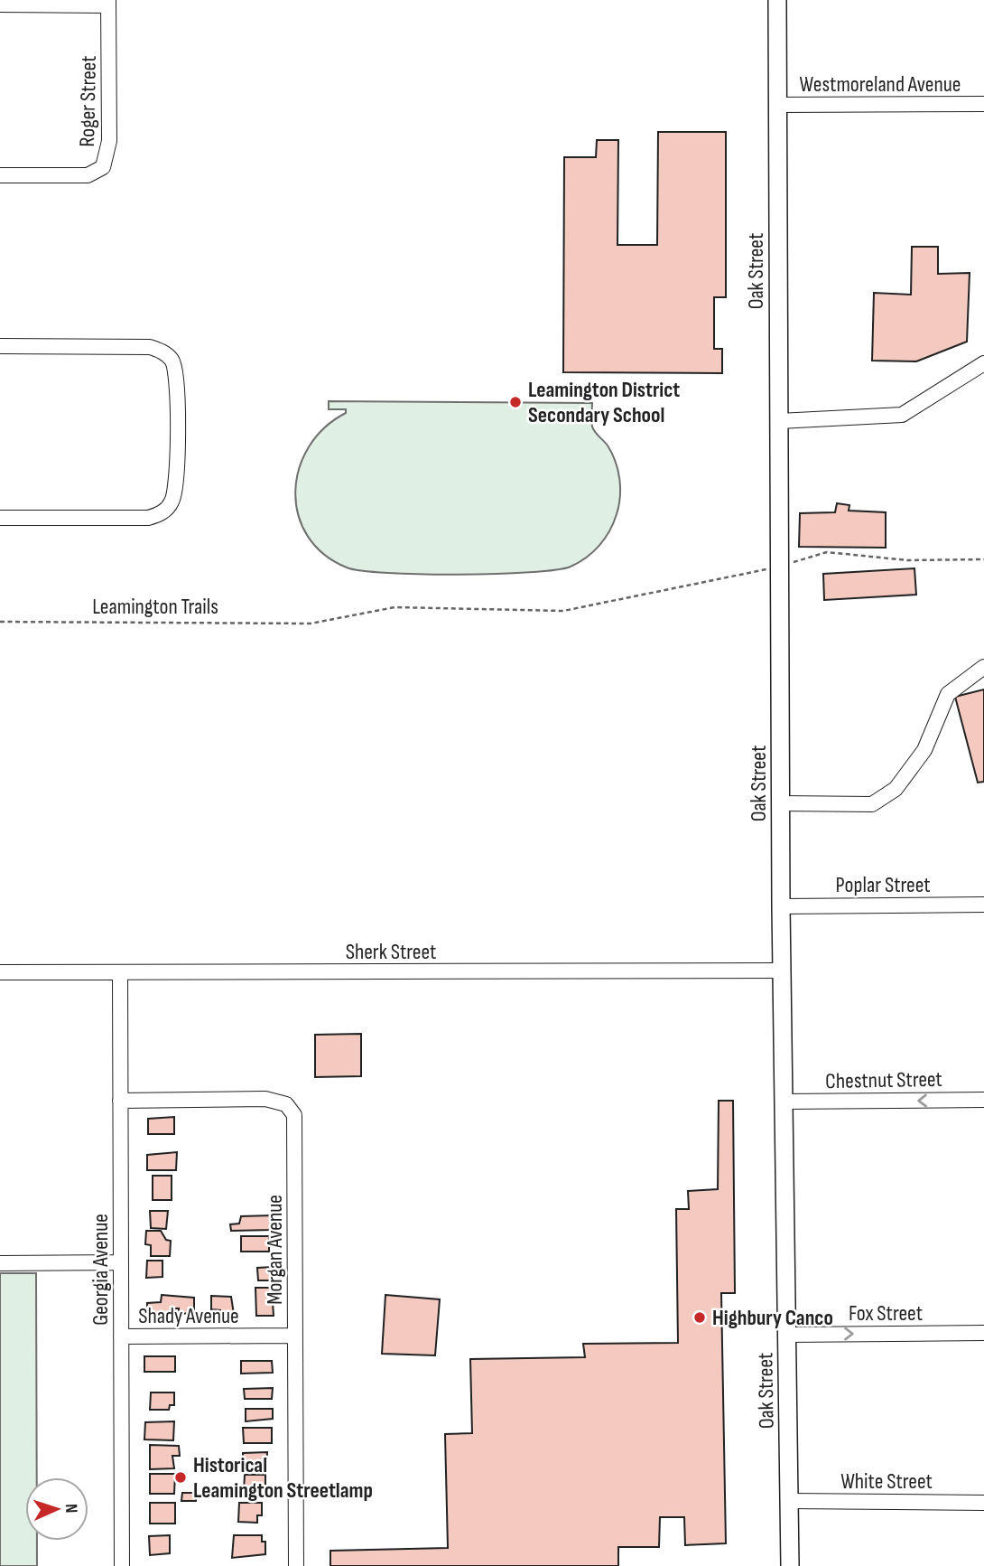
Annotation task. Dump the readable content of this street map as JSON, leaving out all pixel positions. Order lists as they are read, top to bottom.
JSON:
{
  "streets": {
    "main road": ["Oak Street"],
    "street": [
      "Westmoreland Avenue",
      "Roger Street",
      "Poplar Street",
      "Sherk Street",
      "Chestnut Street",
      "Morgan Avenue",
      "Georgia Avenue",
      "Fox Street",
      "Shady Avenue",
      "White Street"
    ],
    "path": ["Leamington Trails"]
  },
  "crossings": [
    ["Westmoreland Avenue", "Oak Street"],
    ["Oak Street", "Leamington Trails"],
    ["Oak Street", "Poplar Street"],
    ["Oak Street", "Sherk Street"],
    ["Oak Street", "Chestnut Street"],
    ["Oak Street", "Fox Street"],
    ["Oak Street", "White Street"],
    ["Sherk Street", "Georgia Avenue"],
    ["Morgan Avenue", "Georgia Avenue"],
    ["Morgan Avenue", "Shady Avenue"],
    ["Georgia Avenue", "Shady Avenue"]
  ],
  "one_way": ["Chestnut Street", "Fox Street"],
  "places": ["Leamington District Secondary School", "Highbury Canco", "Historical Leamington Streetlamp"],
  "north": "right"
}
